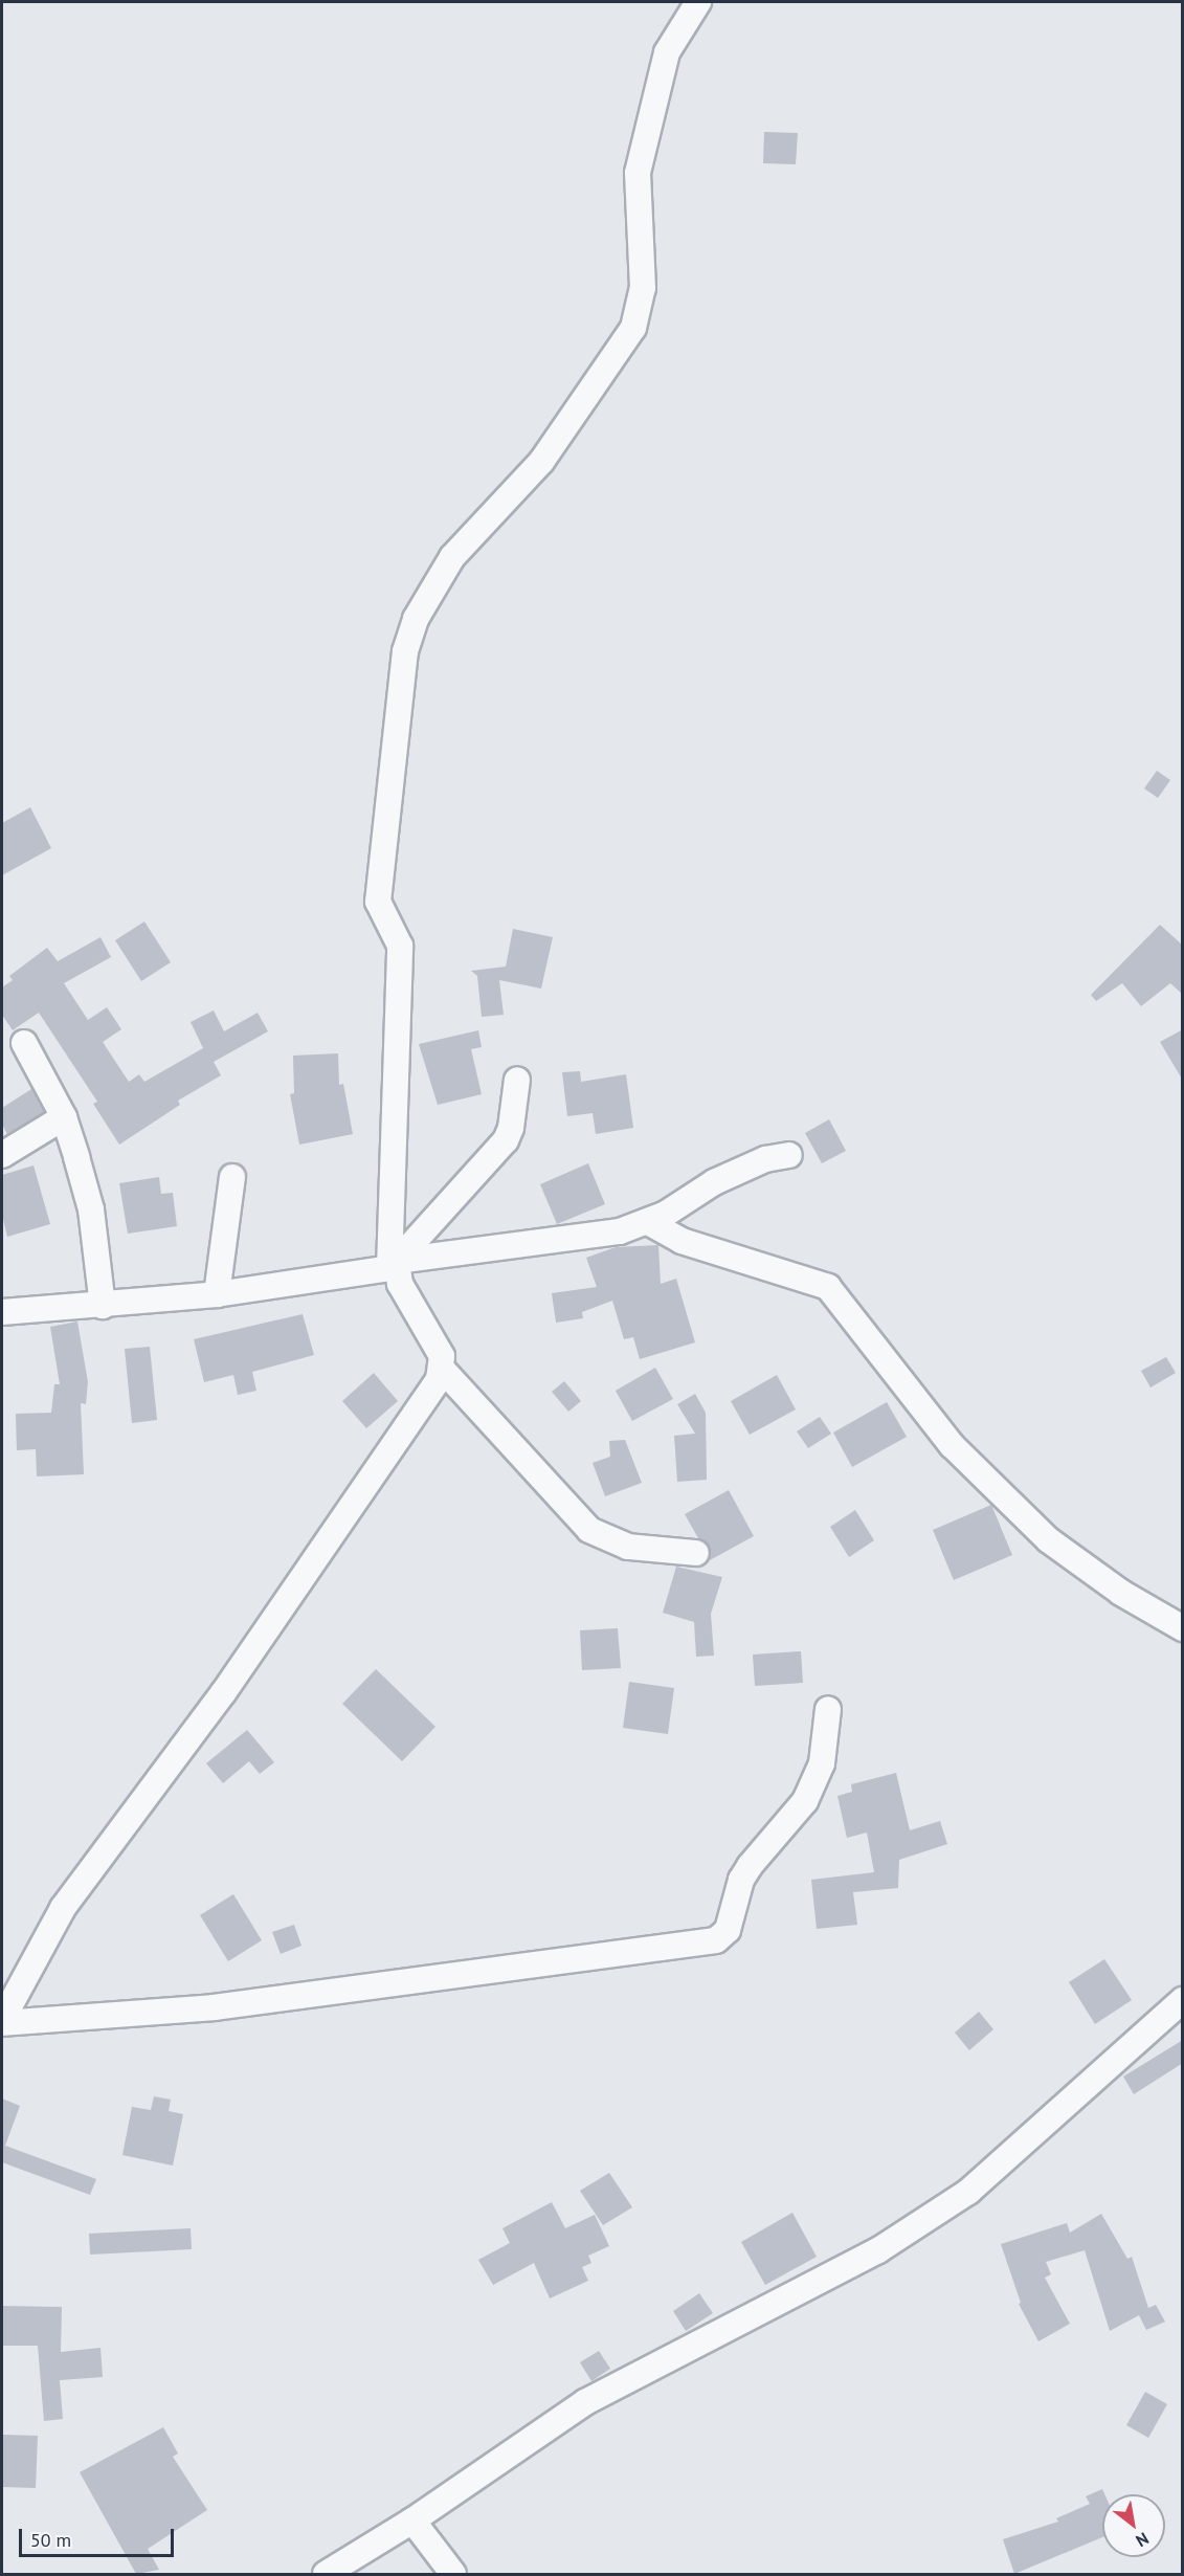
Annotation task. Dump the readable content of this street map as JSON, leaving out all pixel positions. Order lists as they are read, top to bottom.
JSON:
{
  "scale_bar": "50 m",
  "north": "bottom right"
}
